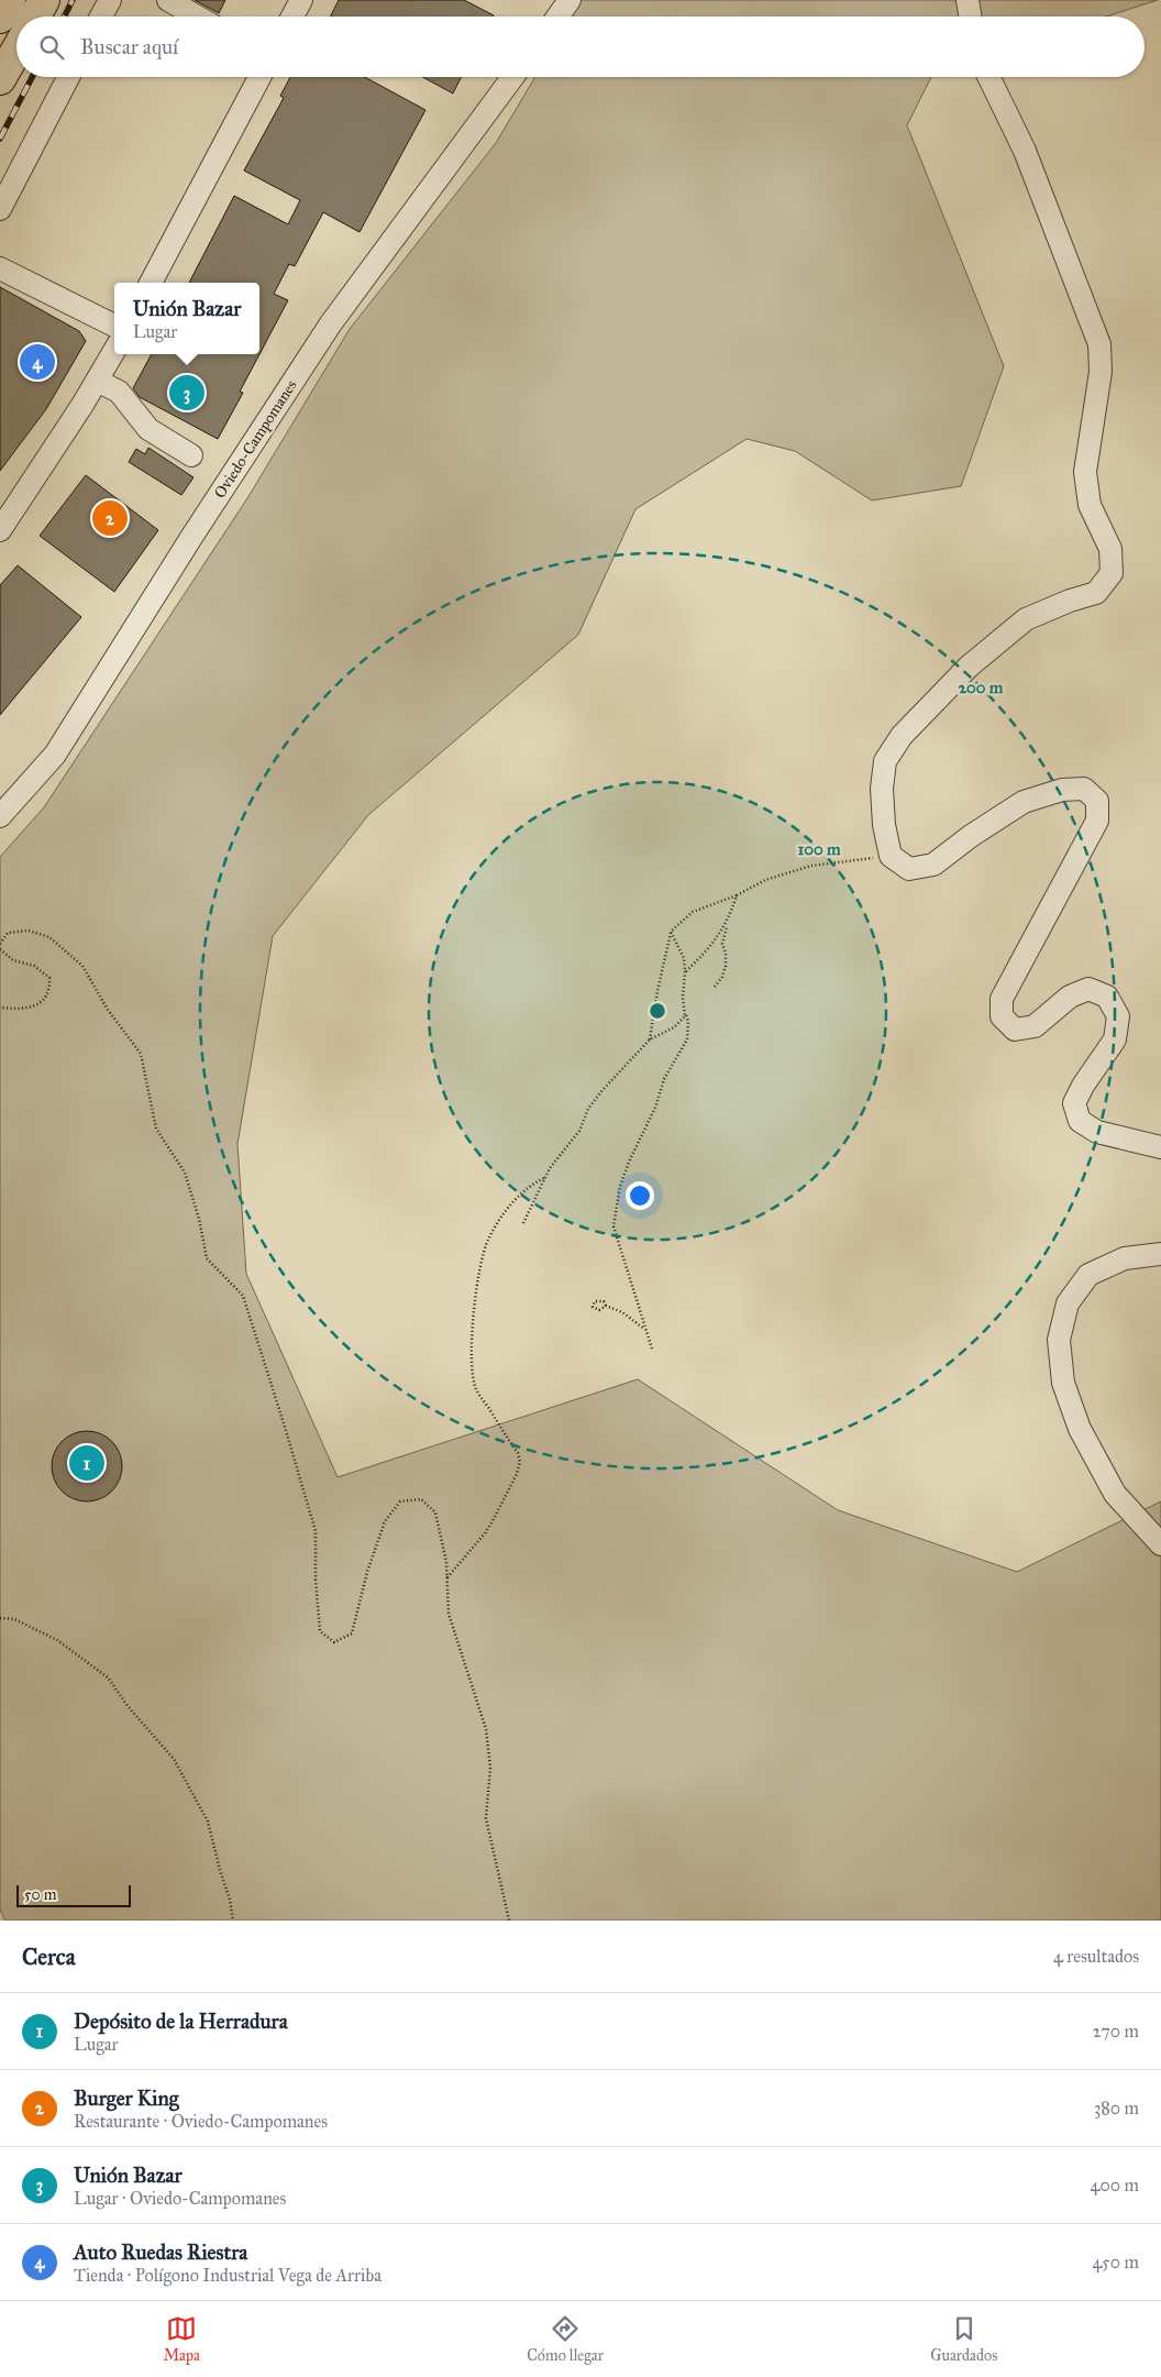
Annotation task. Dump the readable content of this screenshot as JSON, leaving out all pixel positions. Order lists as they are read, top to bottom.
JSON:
{
  "streets": {
    "street": ["Oviedo-Campomanes"]
  },
  "scale_bar": "50 m",
  "page": {
    "search": "Buscar aquí",
    "popup": ["Unión Bazar", "Lugar"],
    "pins": [
      "4",
      "3",
      "2",
      "1"
    ],
    "scale": "50 m",
    "heading": ["Cerca", "4 resultados"],
    "list": [
      {
        "mark": "1",
        "name": "Depósito de la Herradura",
        "note": "Lugar",
        "value": "270 m"
      },
      {
        "mark": "2",
        "name": "Burger King",
        "note": "Restaurante · Oviedo-Campomanes",
        "value": "380 m"
      },
      {
        "mark": "3",
        "name": "Unión Bazar",
        "note": "Lugar · Oviedo-Campomanes",
        "value": "400 m"
      },
      {
        "mark": "4",
        "name": "Auto Ruedas Riestra",
        "note": "Tienda · Polígono Industrial Vega de Arriba",
        "value": "450 m"
      }
    ],
    "nav": ["Mapa", "Cómo llegar", "Guardados"]
  },
  "rings": ["200 m", "100 m"]
}
